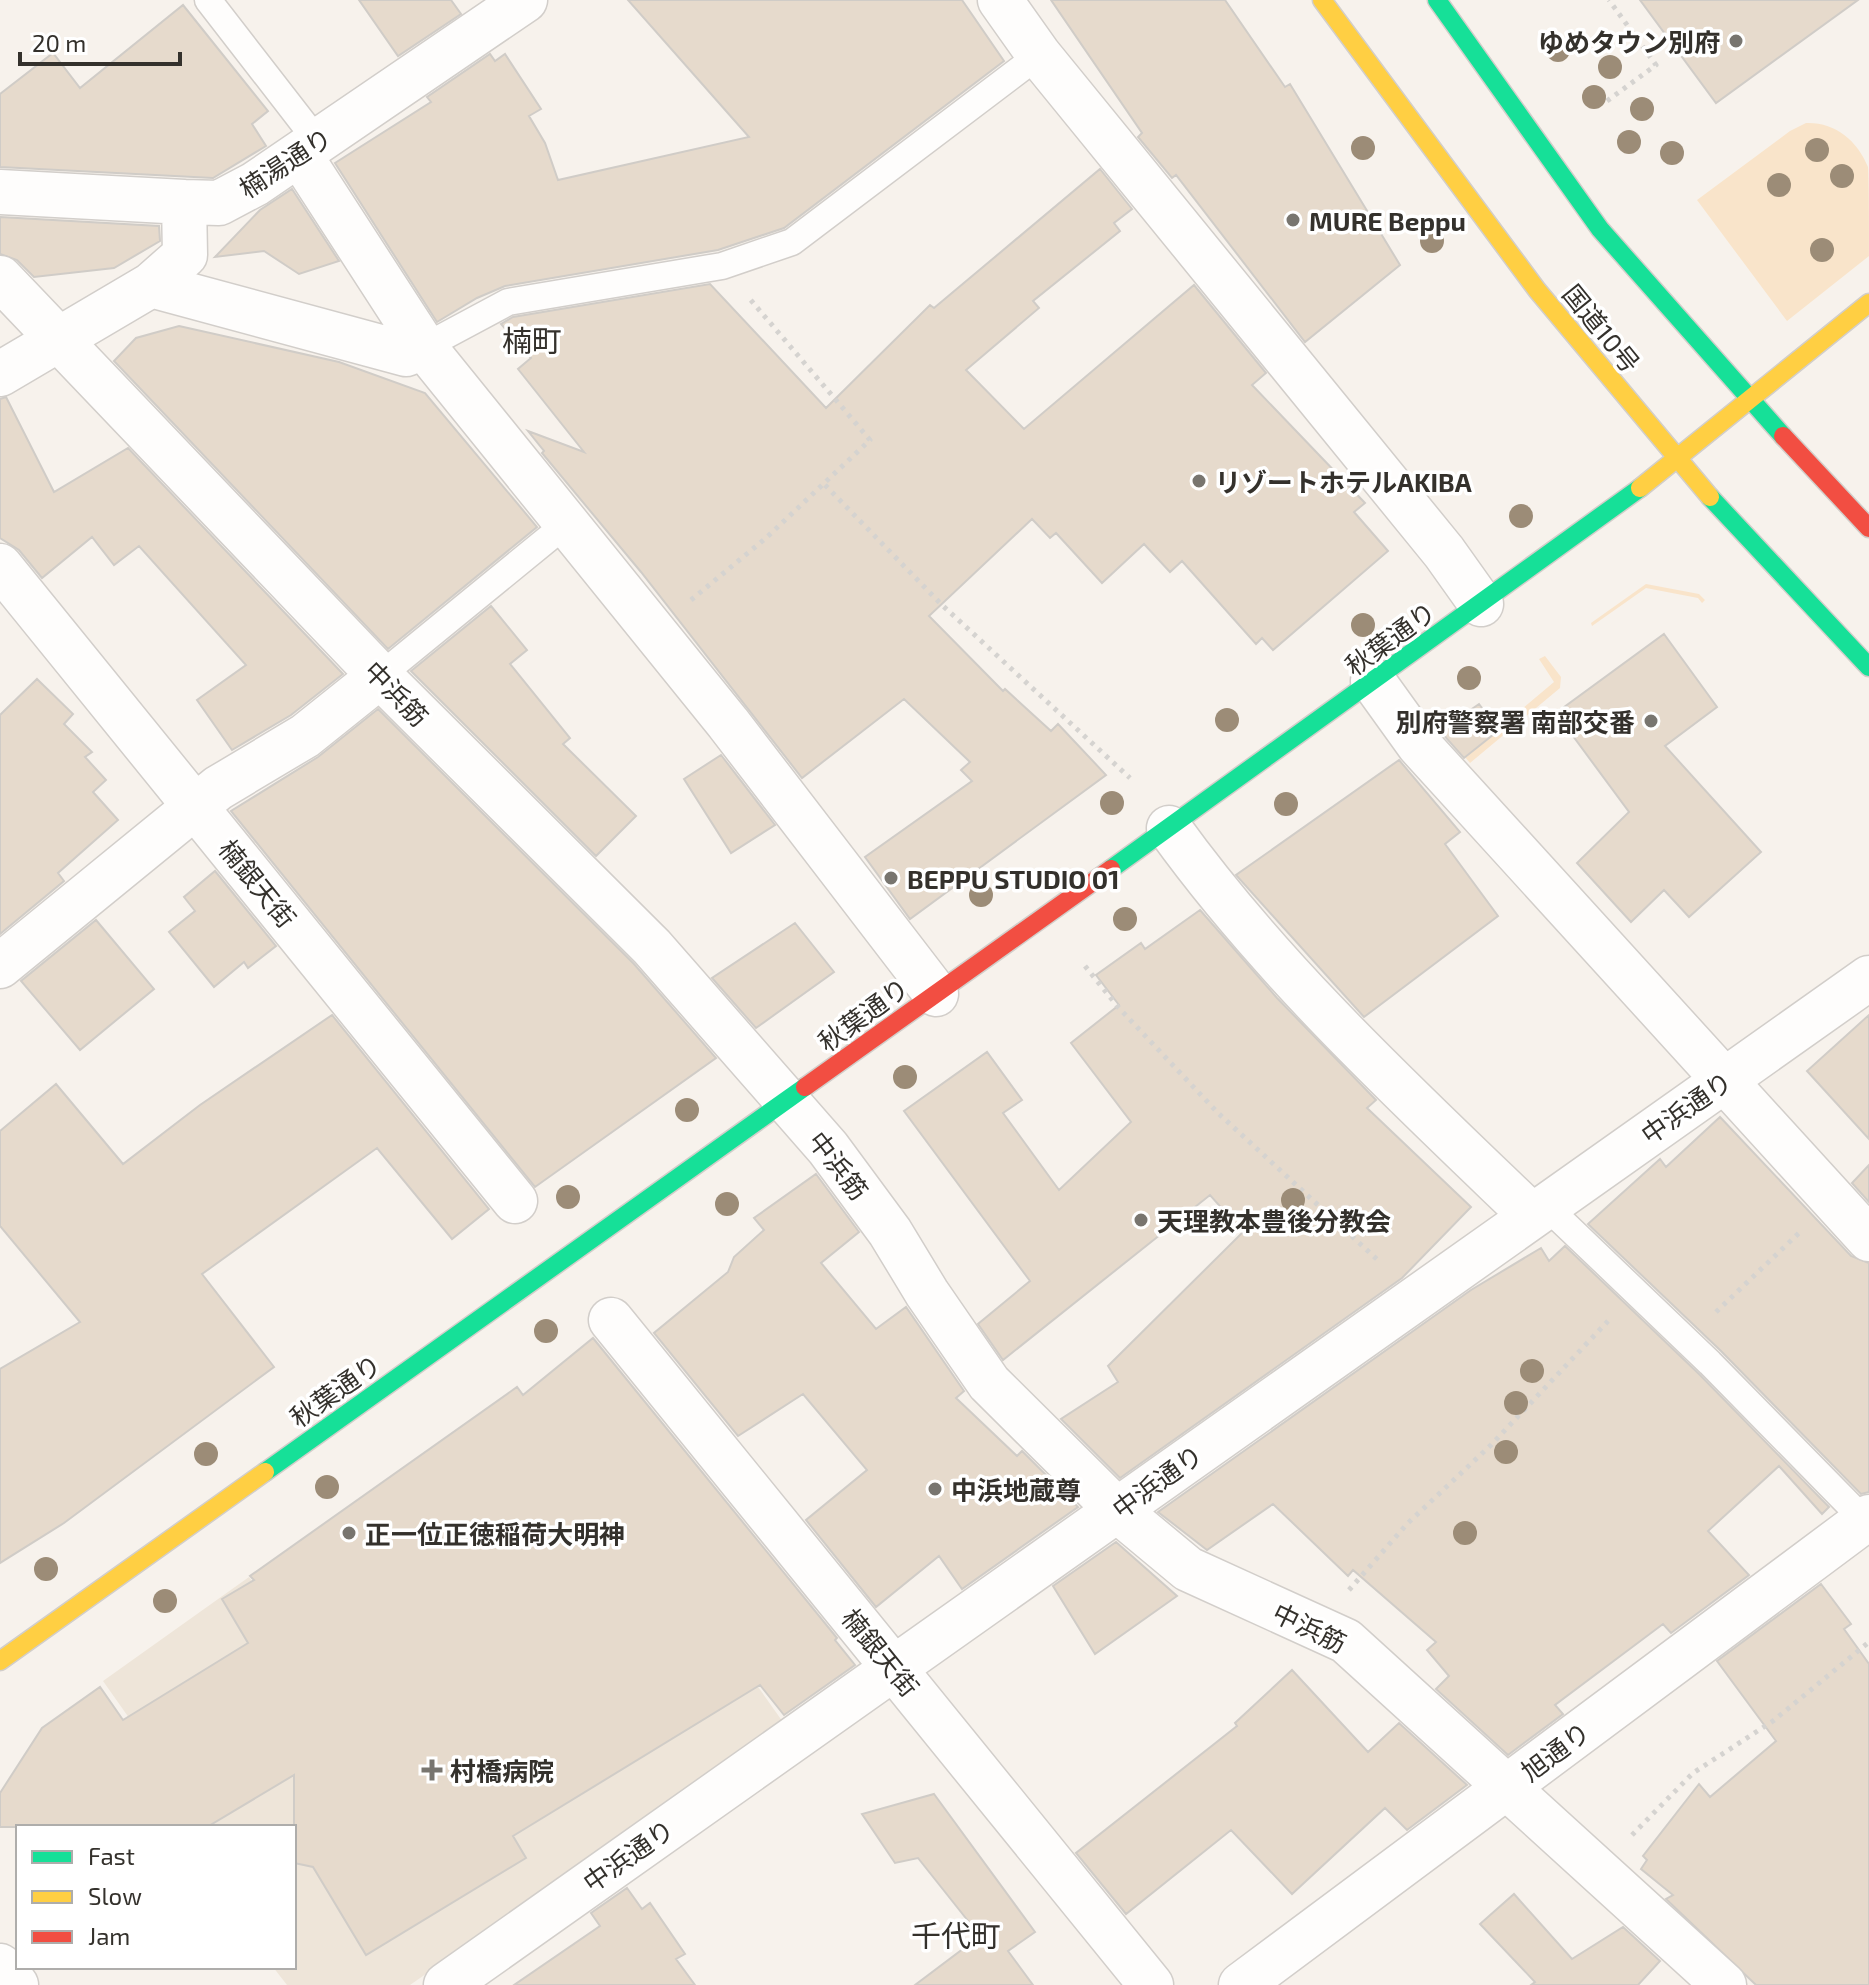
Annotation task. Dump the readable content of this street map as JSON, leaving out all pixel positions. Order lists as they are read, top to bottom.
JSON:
{
  "streets": {
    "main road": ["国道10号", "秋葉通り"],
    "street": [
      "楠湯通り",
      "中浜筋",
      "楠銀天街",
      "中浜通り",
      "旭通り"
    ]
  },
  "crossings": [
    ["国道10号", "秋葉通り"],
    ["秋葉通り", "中浜筋"],
    ["中浜筋", "中浜通り"],
    ["中浜筋", "旭通り"],
    ["楠銀天街", "中浜通り"]
  ],
  "districts": ["楠町", "千代町"],
  "places": {
    "other": [
      "ゆめタウン別府",
      "MURE Beppu",
      "リゾートホテルAKIBA",
      "別府警察署 南部交番",
      "BEPPU STUDIO 01",
      "天理教本豊後分教会",
      "中浜地蔵尊",
      "正一位正徳稲荷大明神"
    ],
    "health": ["村橋病院"]
  },
  "legend": ["Fast", "Slow", "Jam"],
  "scale_bar": "20 m"
}
